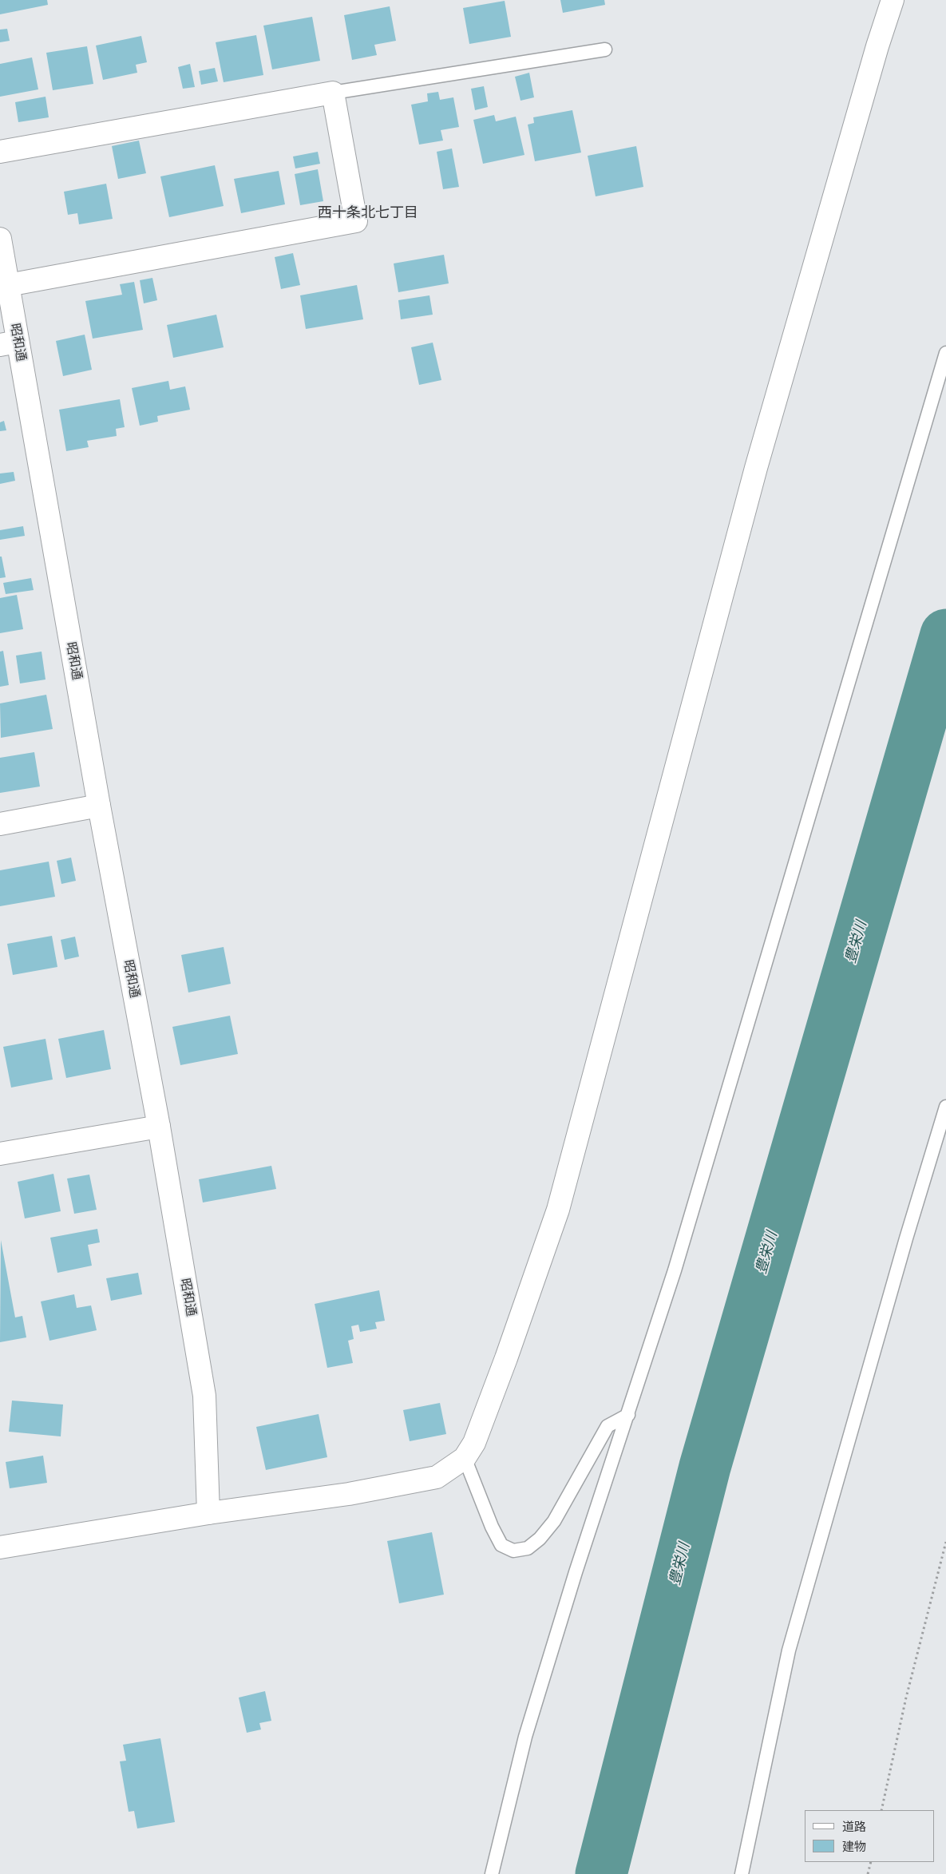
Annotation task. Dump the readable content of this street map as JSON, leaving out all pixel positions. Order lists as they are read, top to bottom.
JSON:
{
  "streets": {
    "street": ["昭和通"]
  },
  "districts": ["西十条北七丁目"],
  "water": ["豊栄川"],
  "legend": ["道路", "建物"]
}
